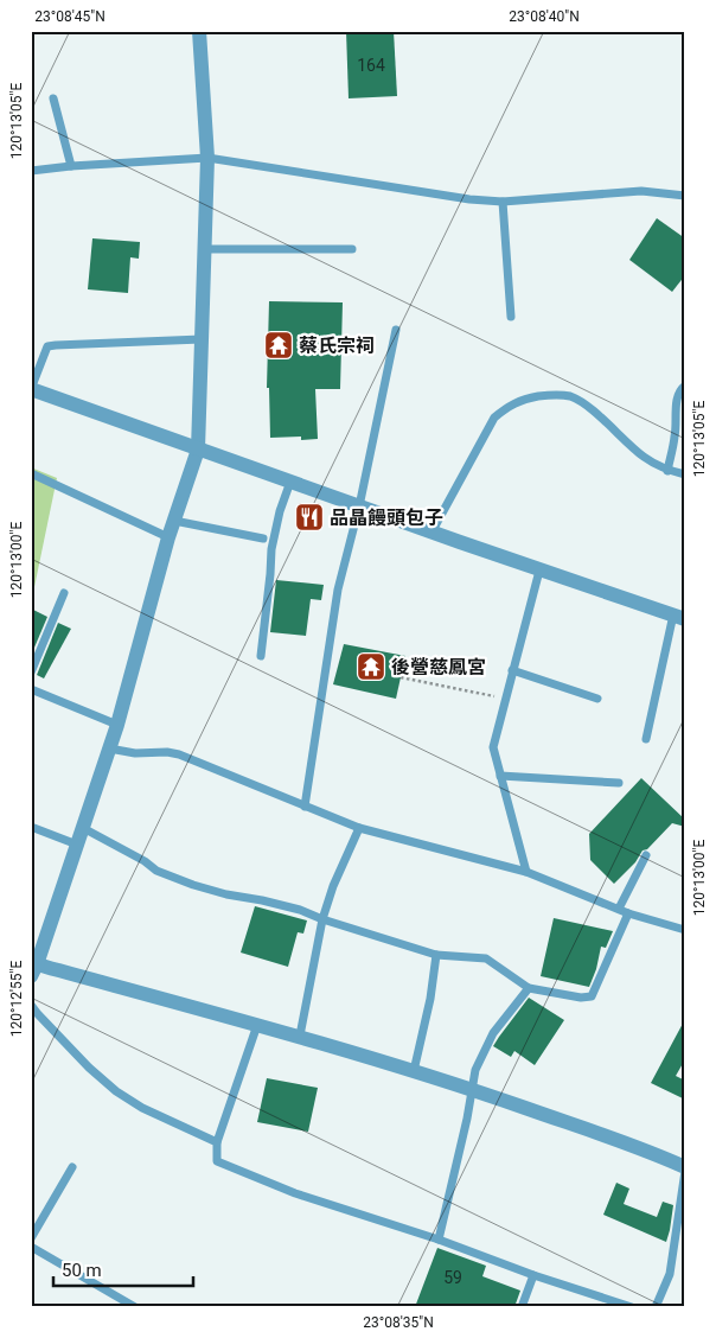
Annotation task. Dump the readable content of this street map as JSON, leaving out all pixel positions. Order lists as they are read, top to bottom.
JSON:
{
  "places": {
    "temple": ["蔡氏宗祠", "後營慈鳳宮"],
    "restaurant": ["品晶饅頭包子"]
  },
  "house_numbers": ["164", "59"],
  "scale_bar": "50 m",
  "coordinates": [
    "23°08'45\"N",
    "23°08'40\"N",
    "120°13'05\"E",
    "120°13'00\"E",
    "120°12'55\"E",
    "23°08'35\"N"
  ]
}
